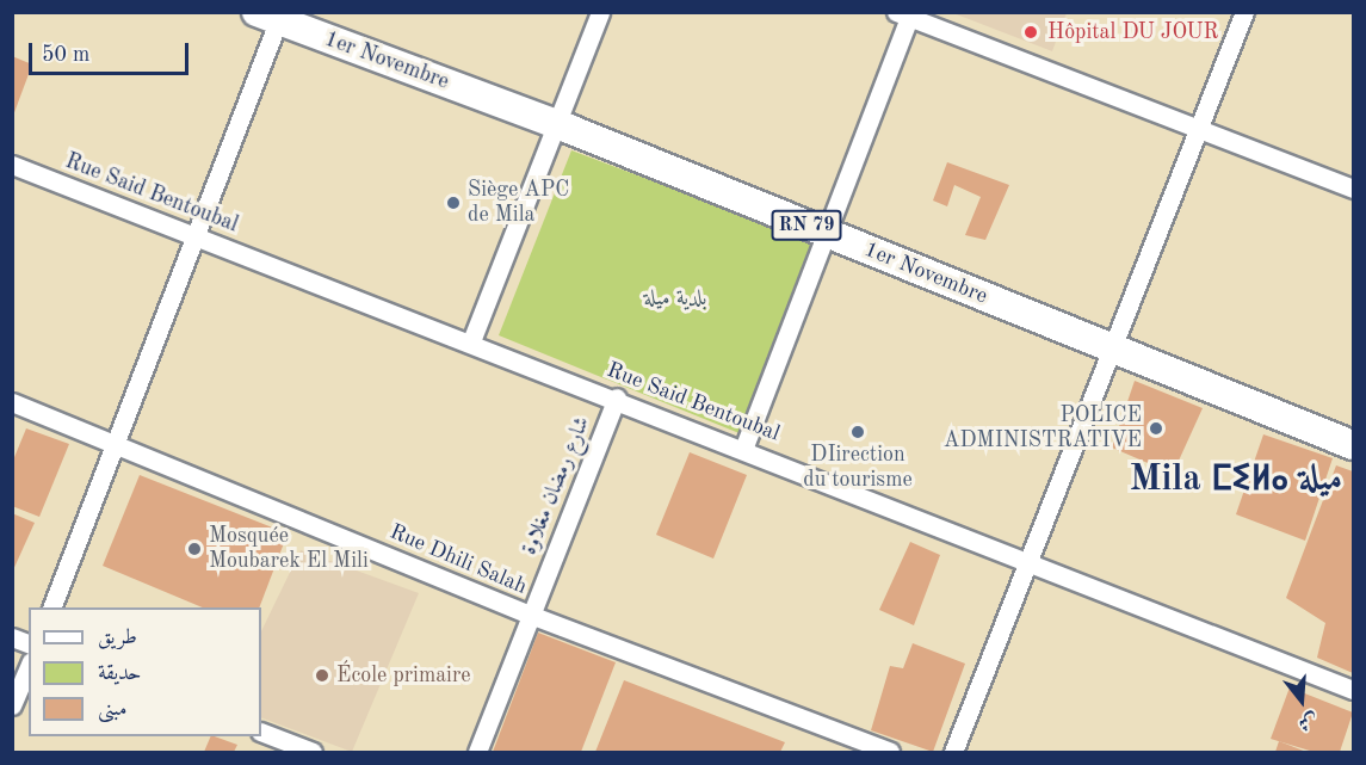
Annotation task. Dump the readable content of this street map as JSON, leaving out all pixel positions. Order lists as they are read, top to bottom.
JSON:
{
  "streets": {
    "main road": ["1er Novembre", "RN 79"],
    "street": ["Rue Said Bentoubal", "شارع رمضان مغلاوة", "Rue Dhili Salah"]
  },
  "crossings": [
    ["Rue Said Bentoubal", "شارع رمضان مغلاوة"],
    ["شارع رمضان مغلاوة", "Rue Dhili Salah"]
  ],
  "districts": ["Mila ⵎⵉⵍⴰ ميلة"],
  "parks": ["بلدية ميلة"],
  "places": [
    "Hôpital DU JOUR",
    "Siège APC de Mila",
    "POLICE ADMINISTRATIVE",
    "DIirection du tourisme",
    "Mosquée Moubarek El Mili",
    "École primaire"
  ],
  "legend": ["طريق", "حديقة", "مبنى"],
  "scale_bar": "50 m",
  "north": "bottom"
}
